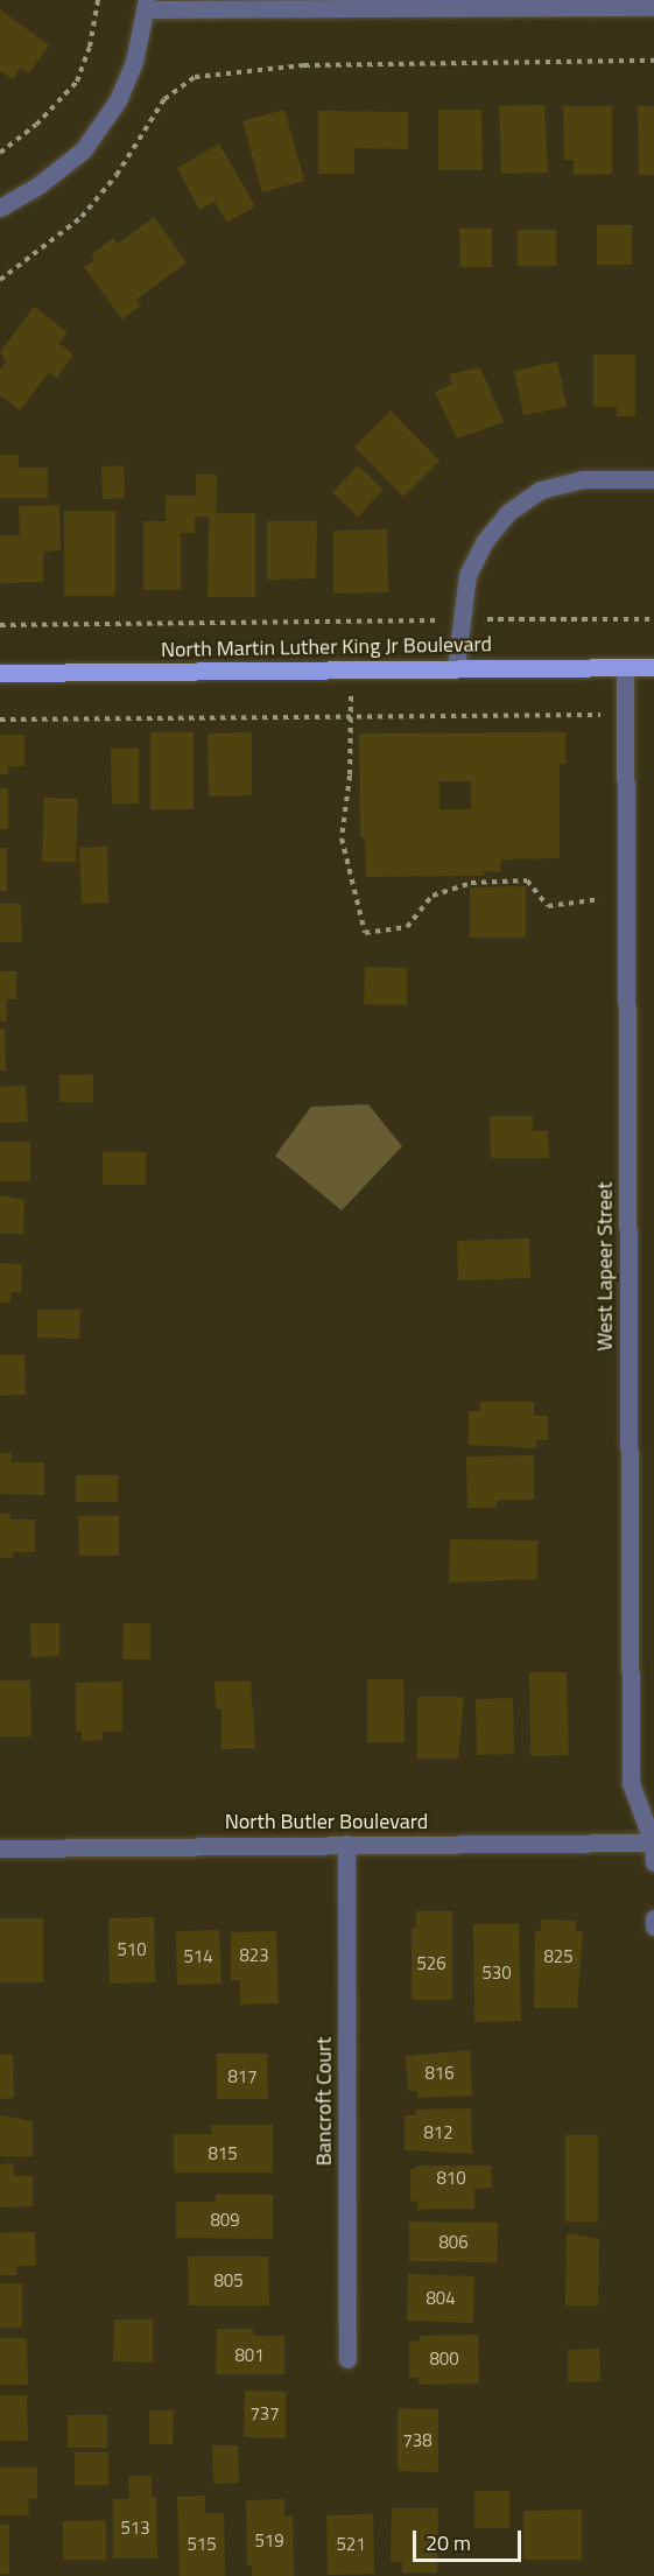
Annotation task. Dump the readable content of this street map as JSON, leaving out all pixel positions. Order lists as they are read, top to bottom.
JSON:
{
  "streets": {
    "main road": ["North Martin Luther King Jr Boulevard"],
    "street": ["West Lapeer Street", "North Butler Boulevard", "Bancroft Court"]
  },
  "crossings": [
    ["North Martin Luther King Jr Boulevard", "West Lapeer Street"],
    ["West Lapeer Street", "North Butler Boulevard"],
    ["North Butler Boulevard", "Bancroft Court"]
  ],
  "house_numbers": [
    "510",
    "823",
    "514",
    "825",
    "526",
    "530",
    "816",
    "817",
    "812",
    "815",
    "810",
    "809",
    "806",
    "805",
    "804",
    "801",
    "800",
    "737",
    "738",
    "513",
    "519",
    "515",
    "521"
  ],
  "scale_bar": "20 m"
}
